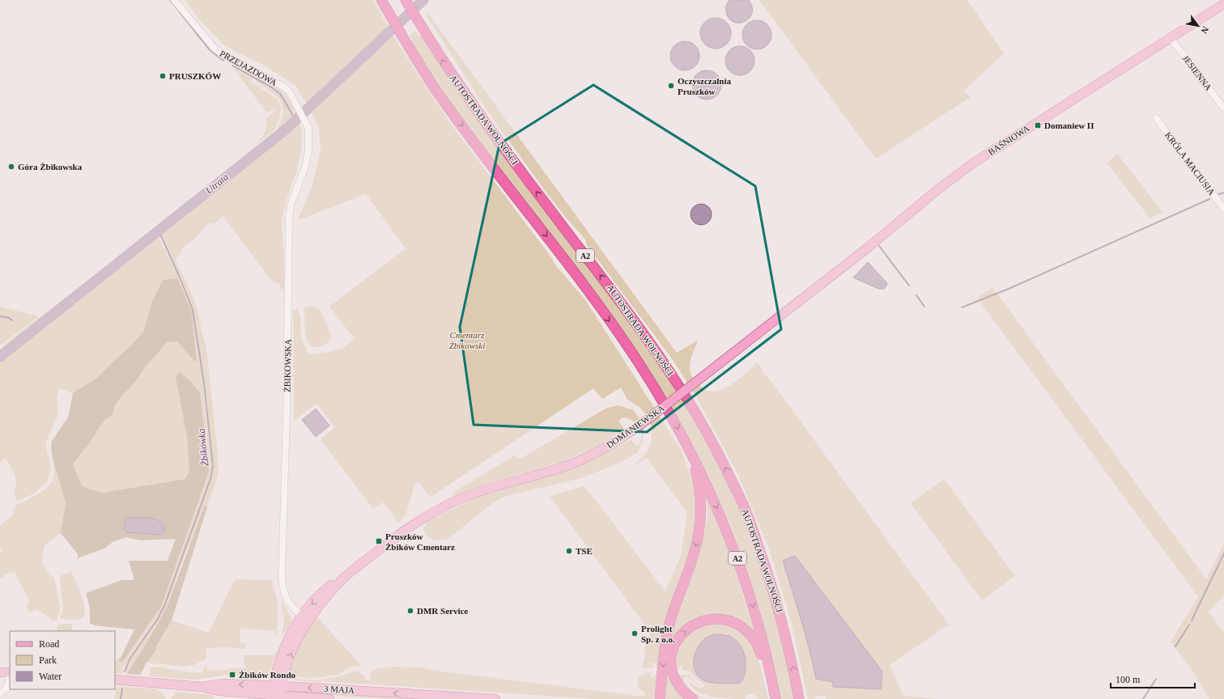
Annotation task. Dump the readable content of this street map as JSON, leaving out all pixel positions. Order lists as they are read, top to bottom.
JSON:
{
  "streets": {
    "highway": ["AUTOSTRADA WOLNOŚCI", "A2"],
    "main road": ["BAŚNIOWA", "DOMANIEWSKA", "3 MAJA"],
    "street": [
      "PRZEJAZDOWA",
      "JESIENNA",
      "KRÓLA MACIUSIA",
      "ŻBIKOWSKA"
    ]
  },
  "crossings": [
    ["PRZEJAZDOWA", "ŻBIKOWSKA"],
    ["JESIENNA", "BAŚNIOWA"],
    ["BAŚNIOWA", "DOMANIEWSKA"],
    ["ŻBIKOWSKA", "DOMANIEWSKA"],
    ["DOMANIEWSKA", "3 MAJA"]
  ],
  "water": ["Utrata", "Żbikówka"],
  "parks": ["Cmentarz Żbikowski"],
  "places": {
    "other": [
      "PRUSZKÓW",
      "Oczyszczalnia Pruszków",
      "Góra Żbikowska",
      "TSE",
      "DMR Service",
      "Prolight Sp. z o.o."
    ],
    "transit": ["Domaniew II", "Pruszków Żbików Cmentarz", "Żbików Rondo"]
  },
  "legend": ["Road", "Park", "Water"],
  "scale_bar": "100 m",
  "north": "bottom right"
}
